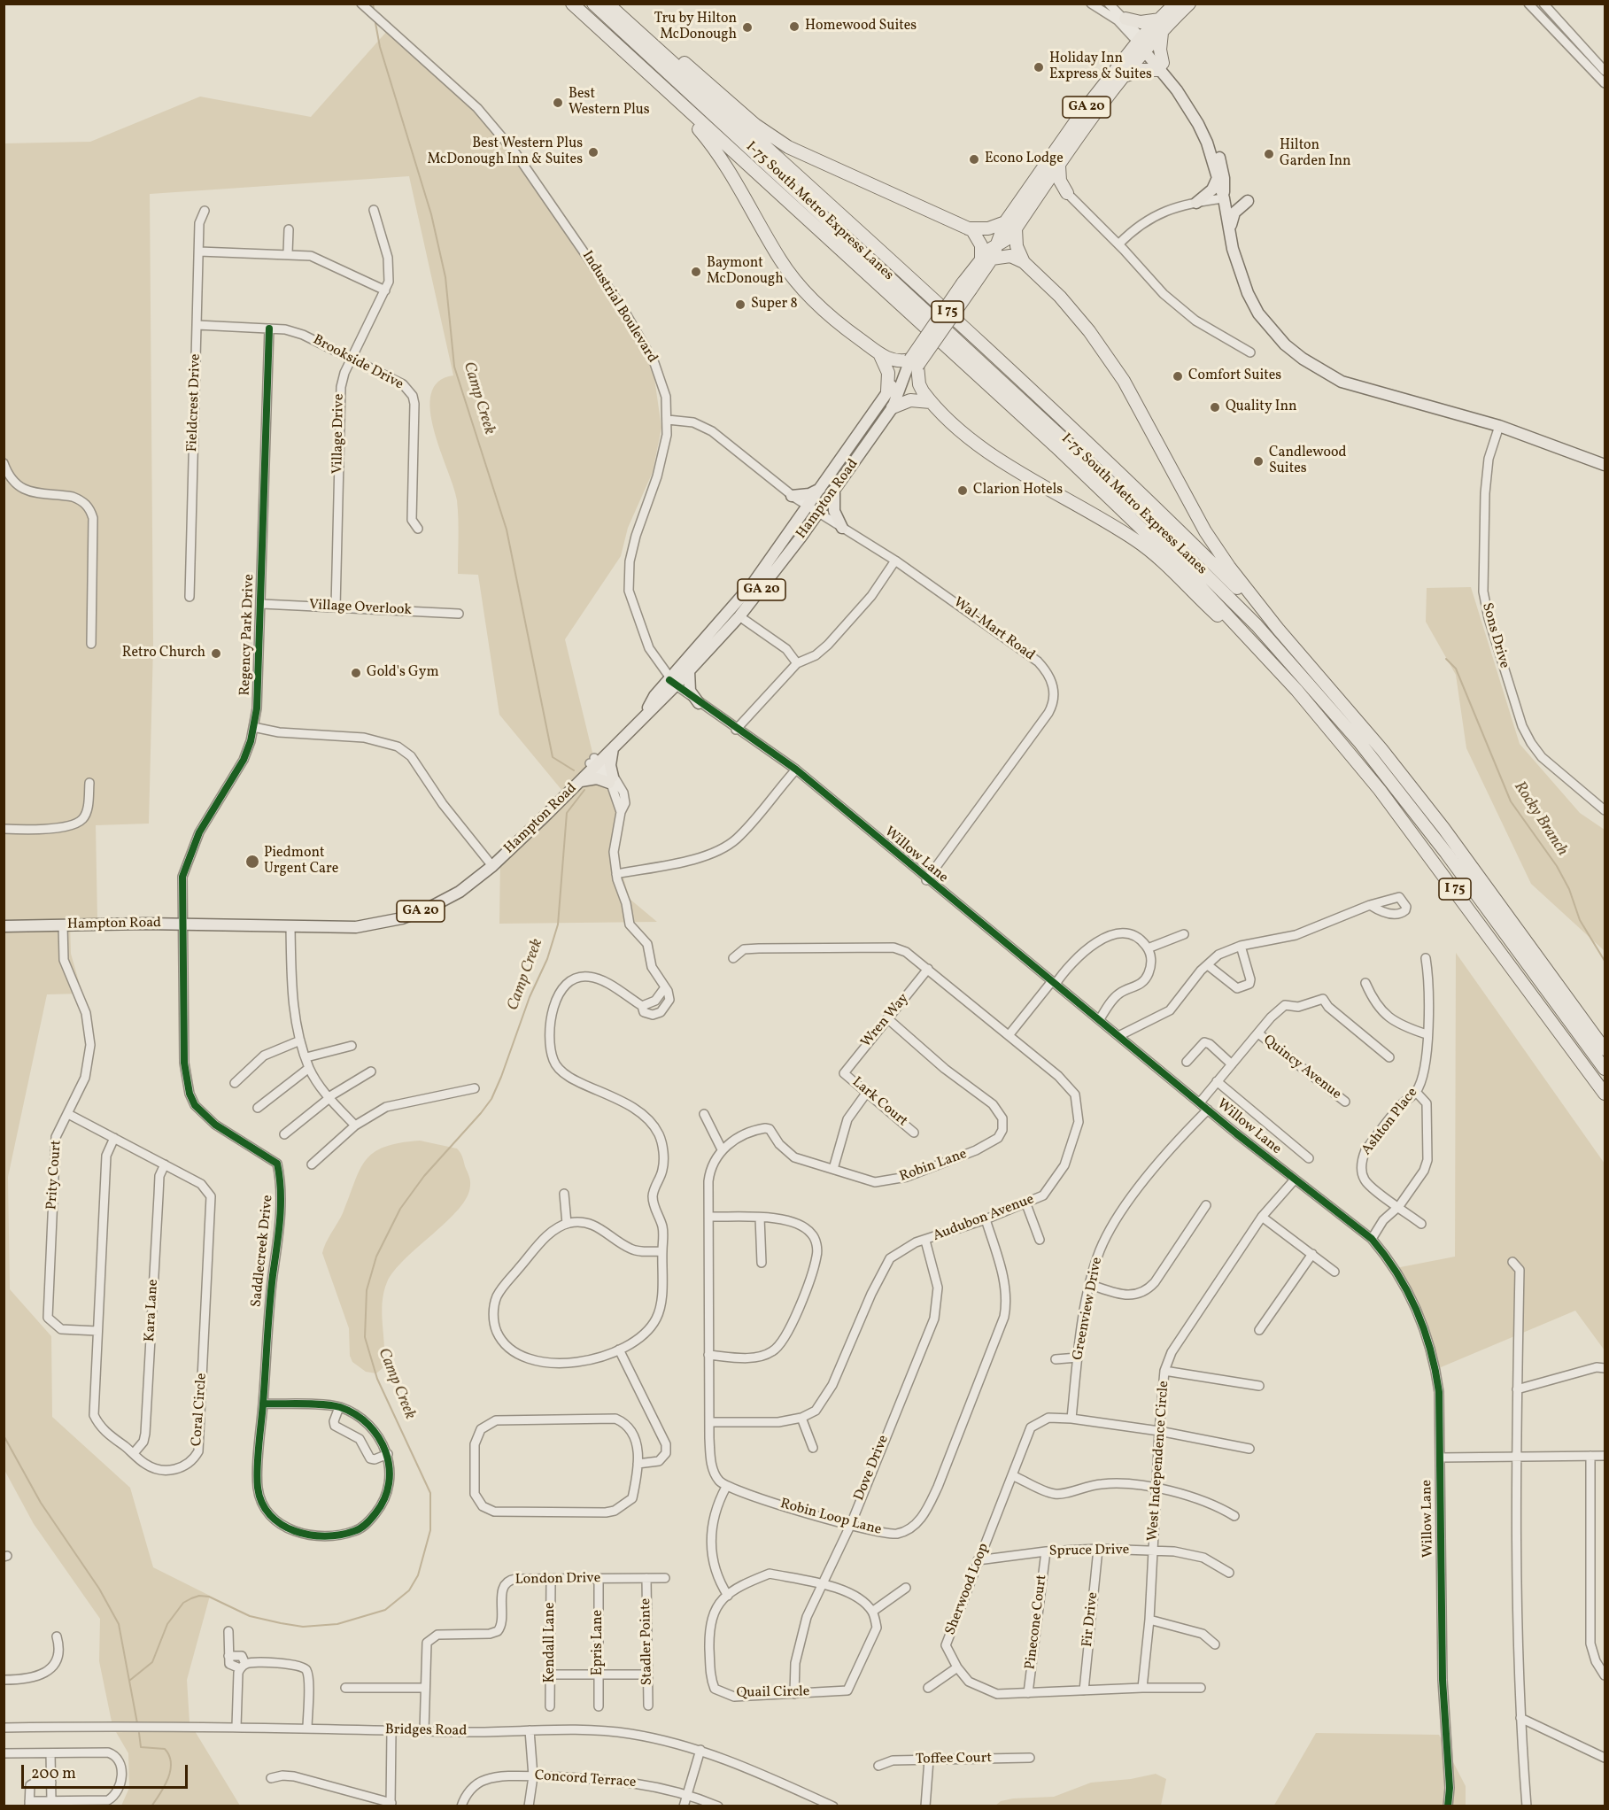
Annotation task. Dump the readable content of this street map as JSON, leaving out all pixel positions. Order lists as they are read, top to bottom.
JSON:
{
  "streets": {
    "highway": [
      "GA 20",
      "I-75 South Metro Express Lanes",
      "I 75",
      "Hampton Road"
    ],
    "street": [
      "Industrial Boulevard",
      "Brookside Drive",
      "Fieldcrest Drive",
      "Village Drive",
      "Village Overlook",
      "Wal-Mart Road",
      "Regency Park Drive",
      "Sons Drive",
      "Willow Lane",
      "Wren Way",
      "Quincy Avenue",
      "Lark Court",
      "Ashton Place",
      "Robin Lane",
      "Prity Court",
      "Audubon Avenue",
      "Saddlecreek Drive",
      "Greenview Drive",
      "Kara Lane",
      "Coral Circle",
      "West Independence Circle",
      "Dove Drive",
      "Robin Loop Lane",
      "Spruce Drive",
      "London Drive",
      "Sherwood Loop",
      "Fir Drive",
      "Pinecone Court",
      "Stadler Pointe",
      "Kendall Lane",
      "Epris Lane",
      "Quail Circle",
      "Bridges Road",
      "Toffee Court",
      "Concord Terrace"
    ]
  },
  "crossings": [
    ["Industrial Boulevard", "Hampton Road"],
    ["Industrial Boulevard", "Wal-Mart Road"],
    ["Industrial Boulevard", "Willow Lane"],
    ["Brookside Drive", "Fieldcrest Drive"],
    ["Brookside Drive", "Village Drive"],
    ["Brookside Drive", "Regency Park Drive"],
    ["Village Drive", "Village Overlook"],
    ["Hampton Road", "Wal-Mart Road"],
    ["Hampton Road", "Regency Park Drive"],
    ["Hampton Road", "Willow Lane"],
    ["Hampton Road", "Prity Court"],
    ["Hampton Road", "Saddlecreek Drive"],
    ["Village Overlook", "Regency Park Drive"],
    ["Wal-Mart Road", "Willow Lane"],
    ["Regency Park Drive", "Saddlecreek Drive"],
    ["Willow Lane", "Greenview Drive"],
    ["Willow Lane", "West Independence Circle"],
    ["Wren Way", "Lark Court"],
    ["Wren Way", "Robin Lane"],
    ["Wren Way", "Audubon Avenue"],
    ["Prity Court", "Coral Circle"],
    ["Audubon Avenue", "Dove Drive"],
    ["Audubon Avenue", "Robin Loop Lane"],
    ["Greenview Drive", "Sherwood Loop"],
    ["Kara Lane", "Coral Circle"],
    ["West Independence Circle", "Spruce Drive"],
    ["West Independence Circle", "Sherwood Loop"],
    ["Dove Drive", "Robin Loop Lane"],
    ["Dove Drive", "Quail Circle"],
    ["Spruce Drive", "Sherwood Loop"],
    ["Spruce Drive", "Fir Drive"],
    ["Spruce Drive", "Pinecone Court"],
    ["London Drive", "Stadler Pointe"],
    ["London Drive", "Kendall Lane"],
    ["London Drive", "Epris Lane"],
    ["London Drive", "Bridges Road"],
    ["Sherwood Loop", "Fir Drive"],
    ["Sherwood Loop", "Pinecone Court"]
  ],
  "water": ["Camp Creek", "Rocky Branch"],
  "places": [
    "Homewood Suites",
    "Tru by Hilton McDonough",
    "Holiday Inn Express & Suites",
    "Best Western Plus",
    "Best Western Plus McDonough Inn & Suites",
    "Hilton Garden Inn",
    "Econo Lodge",
    "Baymont McDonough",
    "Super 8",
    "Comfort Suites",
    "Quality Inn",
    "Candlewood Suites",
    "Clarion Hotels",
    "Retro Church",
    "Gold's Gym",
    "Piedmont Urgent Care"
  ],
  "scale_bar": "200 m"
}
